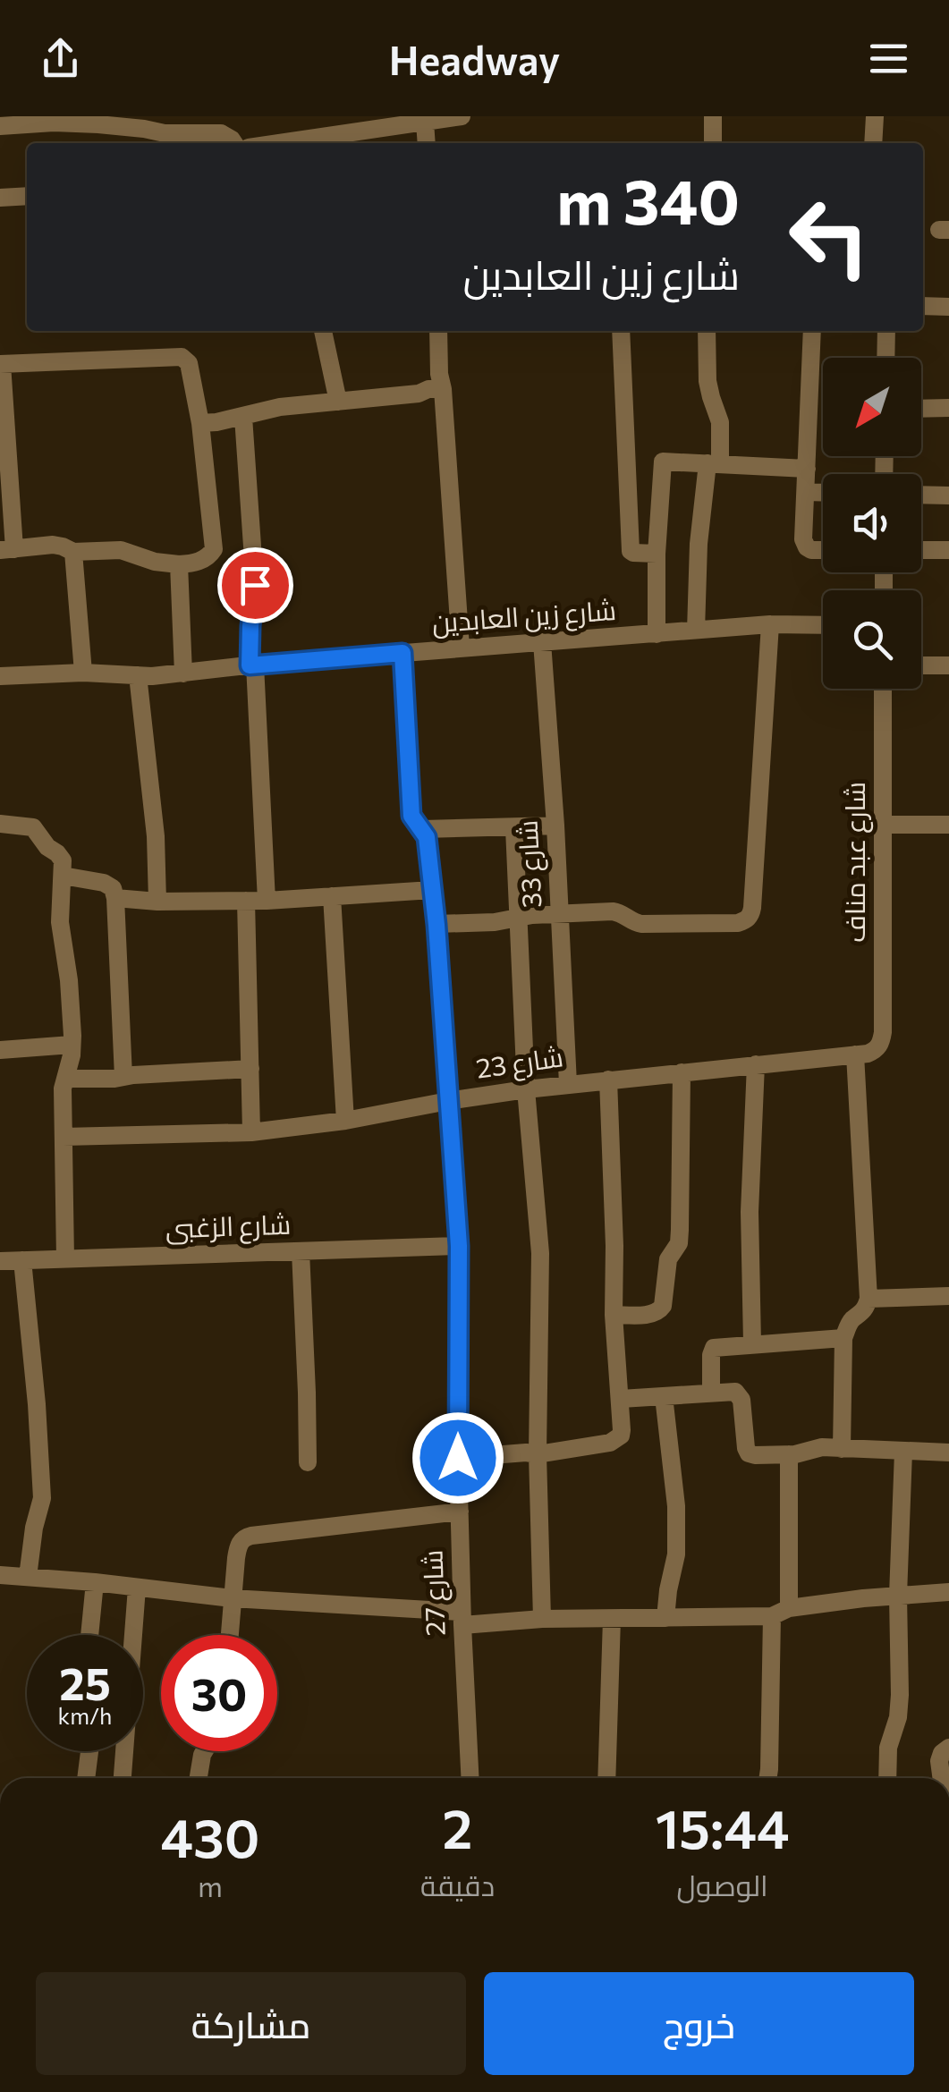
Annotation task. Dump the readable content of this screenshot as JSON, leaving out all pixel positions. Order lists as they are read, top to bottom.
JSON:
{
  "streets": {
    "street": [
      "شارع زين العابدين",
      "شارع عبد مناف",
      "شارع 33",
      "شارع 23",
      "شارع الزغبى",
      "شارع 27"
    ]
  },
  "crossings": [
    ["شارع زين العابدين", "شارع 33"],
    ["شارع زين العابدين", "شارع 27"],
    ["شارع عبد مناف", "شارع 23"],
    ["شارع 33", "شارع 23"],
    ["شارع 23", "شارع 27"],
    ["شارع الزغبى", "شارع 27"]
  ],
  "north": "bottom left",
  "page": {
    "header": "Headway",
    "turn": ["340 m", "شارع زين العابدين"],
    "speed": "25 km/h",
    "limit": "30",
    "eta": [
      "15:44",
      "الوصول",
      "2",
      "دقيقة",
      "430",
      "m"
    ],
    "buttons": ["خروج", "مشاركة"]
  }
}
